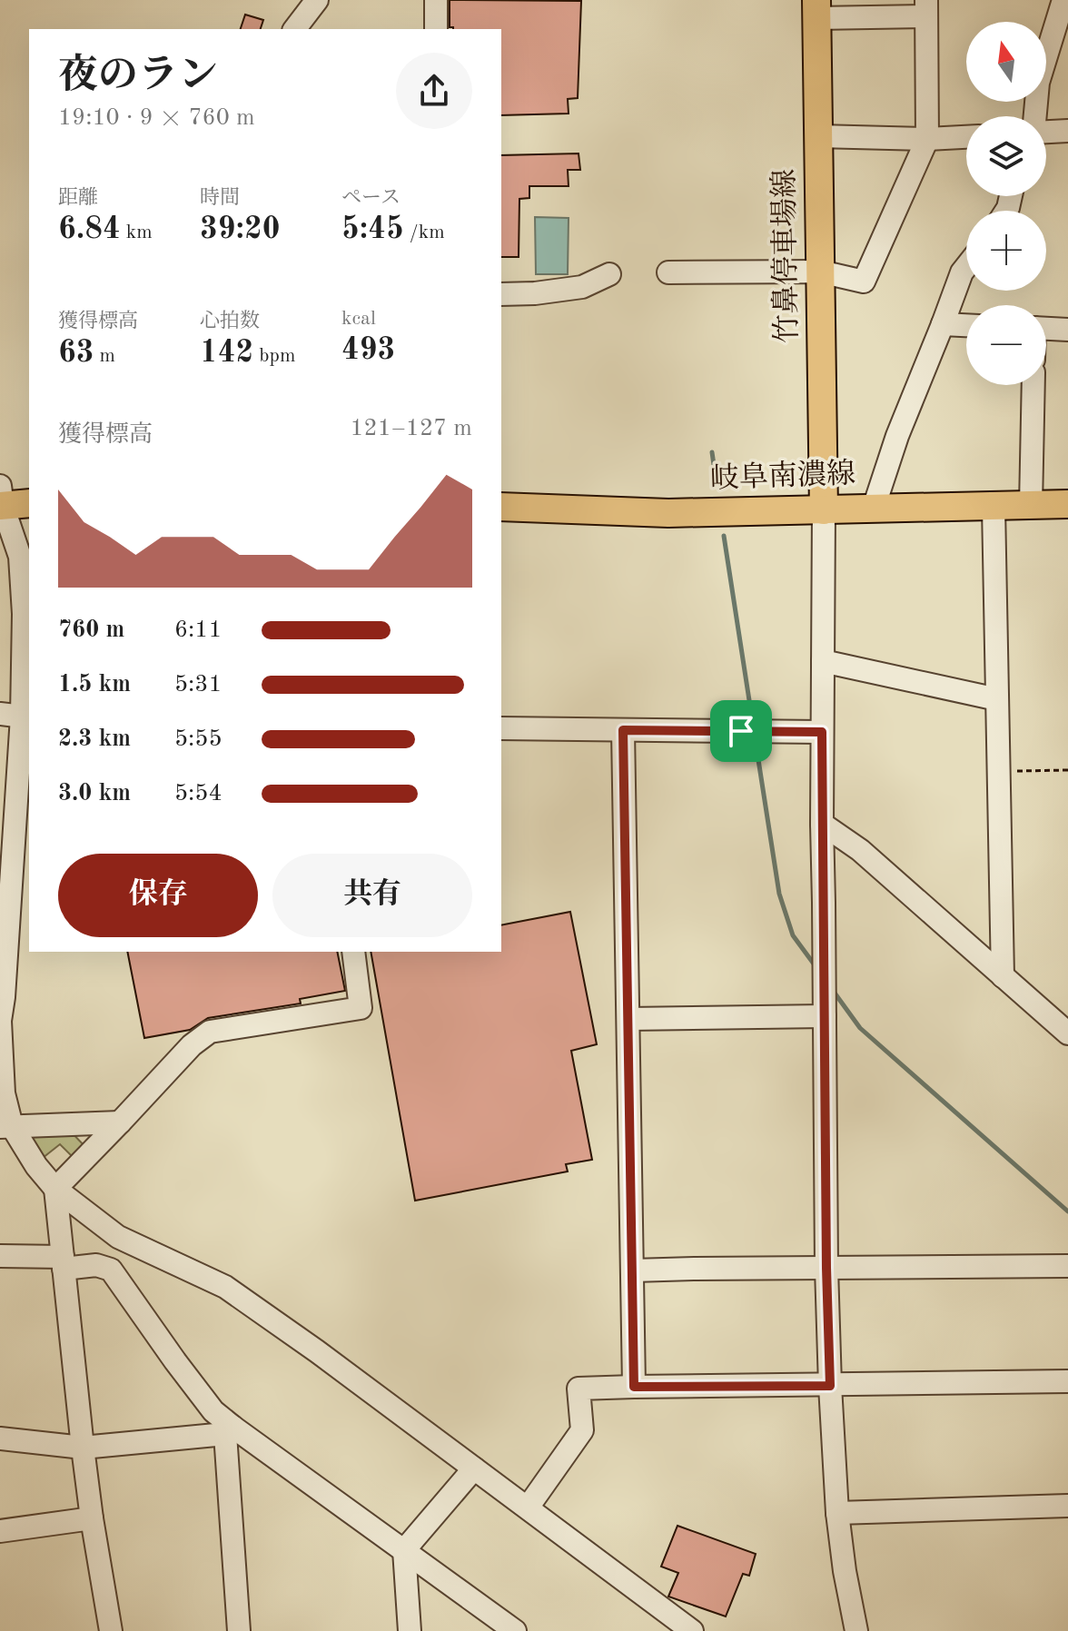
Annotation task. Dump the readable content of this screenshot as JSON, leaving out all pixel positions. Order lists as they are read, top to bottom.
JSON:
{
  "streets": {
    "main road": ["竹鼻停車場線", "岐阜南濃線"]
  },
  "crossings": [
    ["竹鼻停車場線", "岐阜南濃線"]
  ],
  "north": "top",
  "page": {
    "map_buttons": ["+", "−"],
    "heading": ["夜のラン", "19:10 · 9 × 760 m"],
    "stats": [
      ["距離", "6.84 km"],
      ["時間", "39:20"],
      ["ペース", "5:45 /km"],
      ["獲得標高", "63 m"],
      ["心拍数", "142 bpm"],
      ["kcal", "493"]
    ],
    "chart": ["獲得標高", "121–127 m"],
    "list": [
      {
        "name": "760 m",
        "note": "6:11"
      },
      {
        "name": "1.5 km",
        "note": "5:31"
      },
      {
        "name": "2.3 km",
        "note": "5:55"
      },
      {
        "name": "3.0 km",
        "note": "5:54"
      }
    ],
    "buttons": ["保存", "共有"]
  }
}
